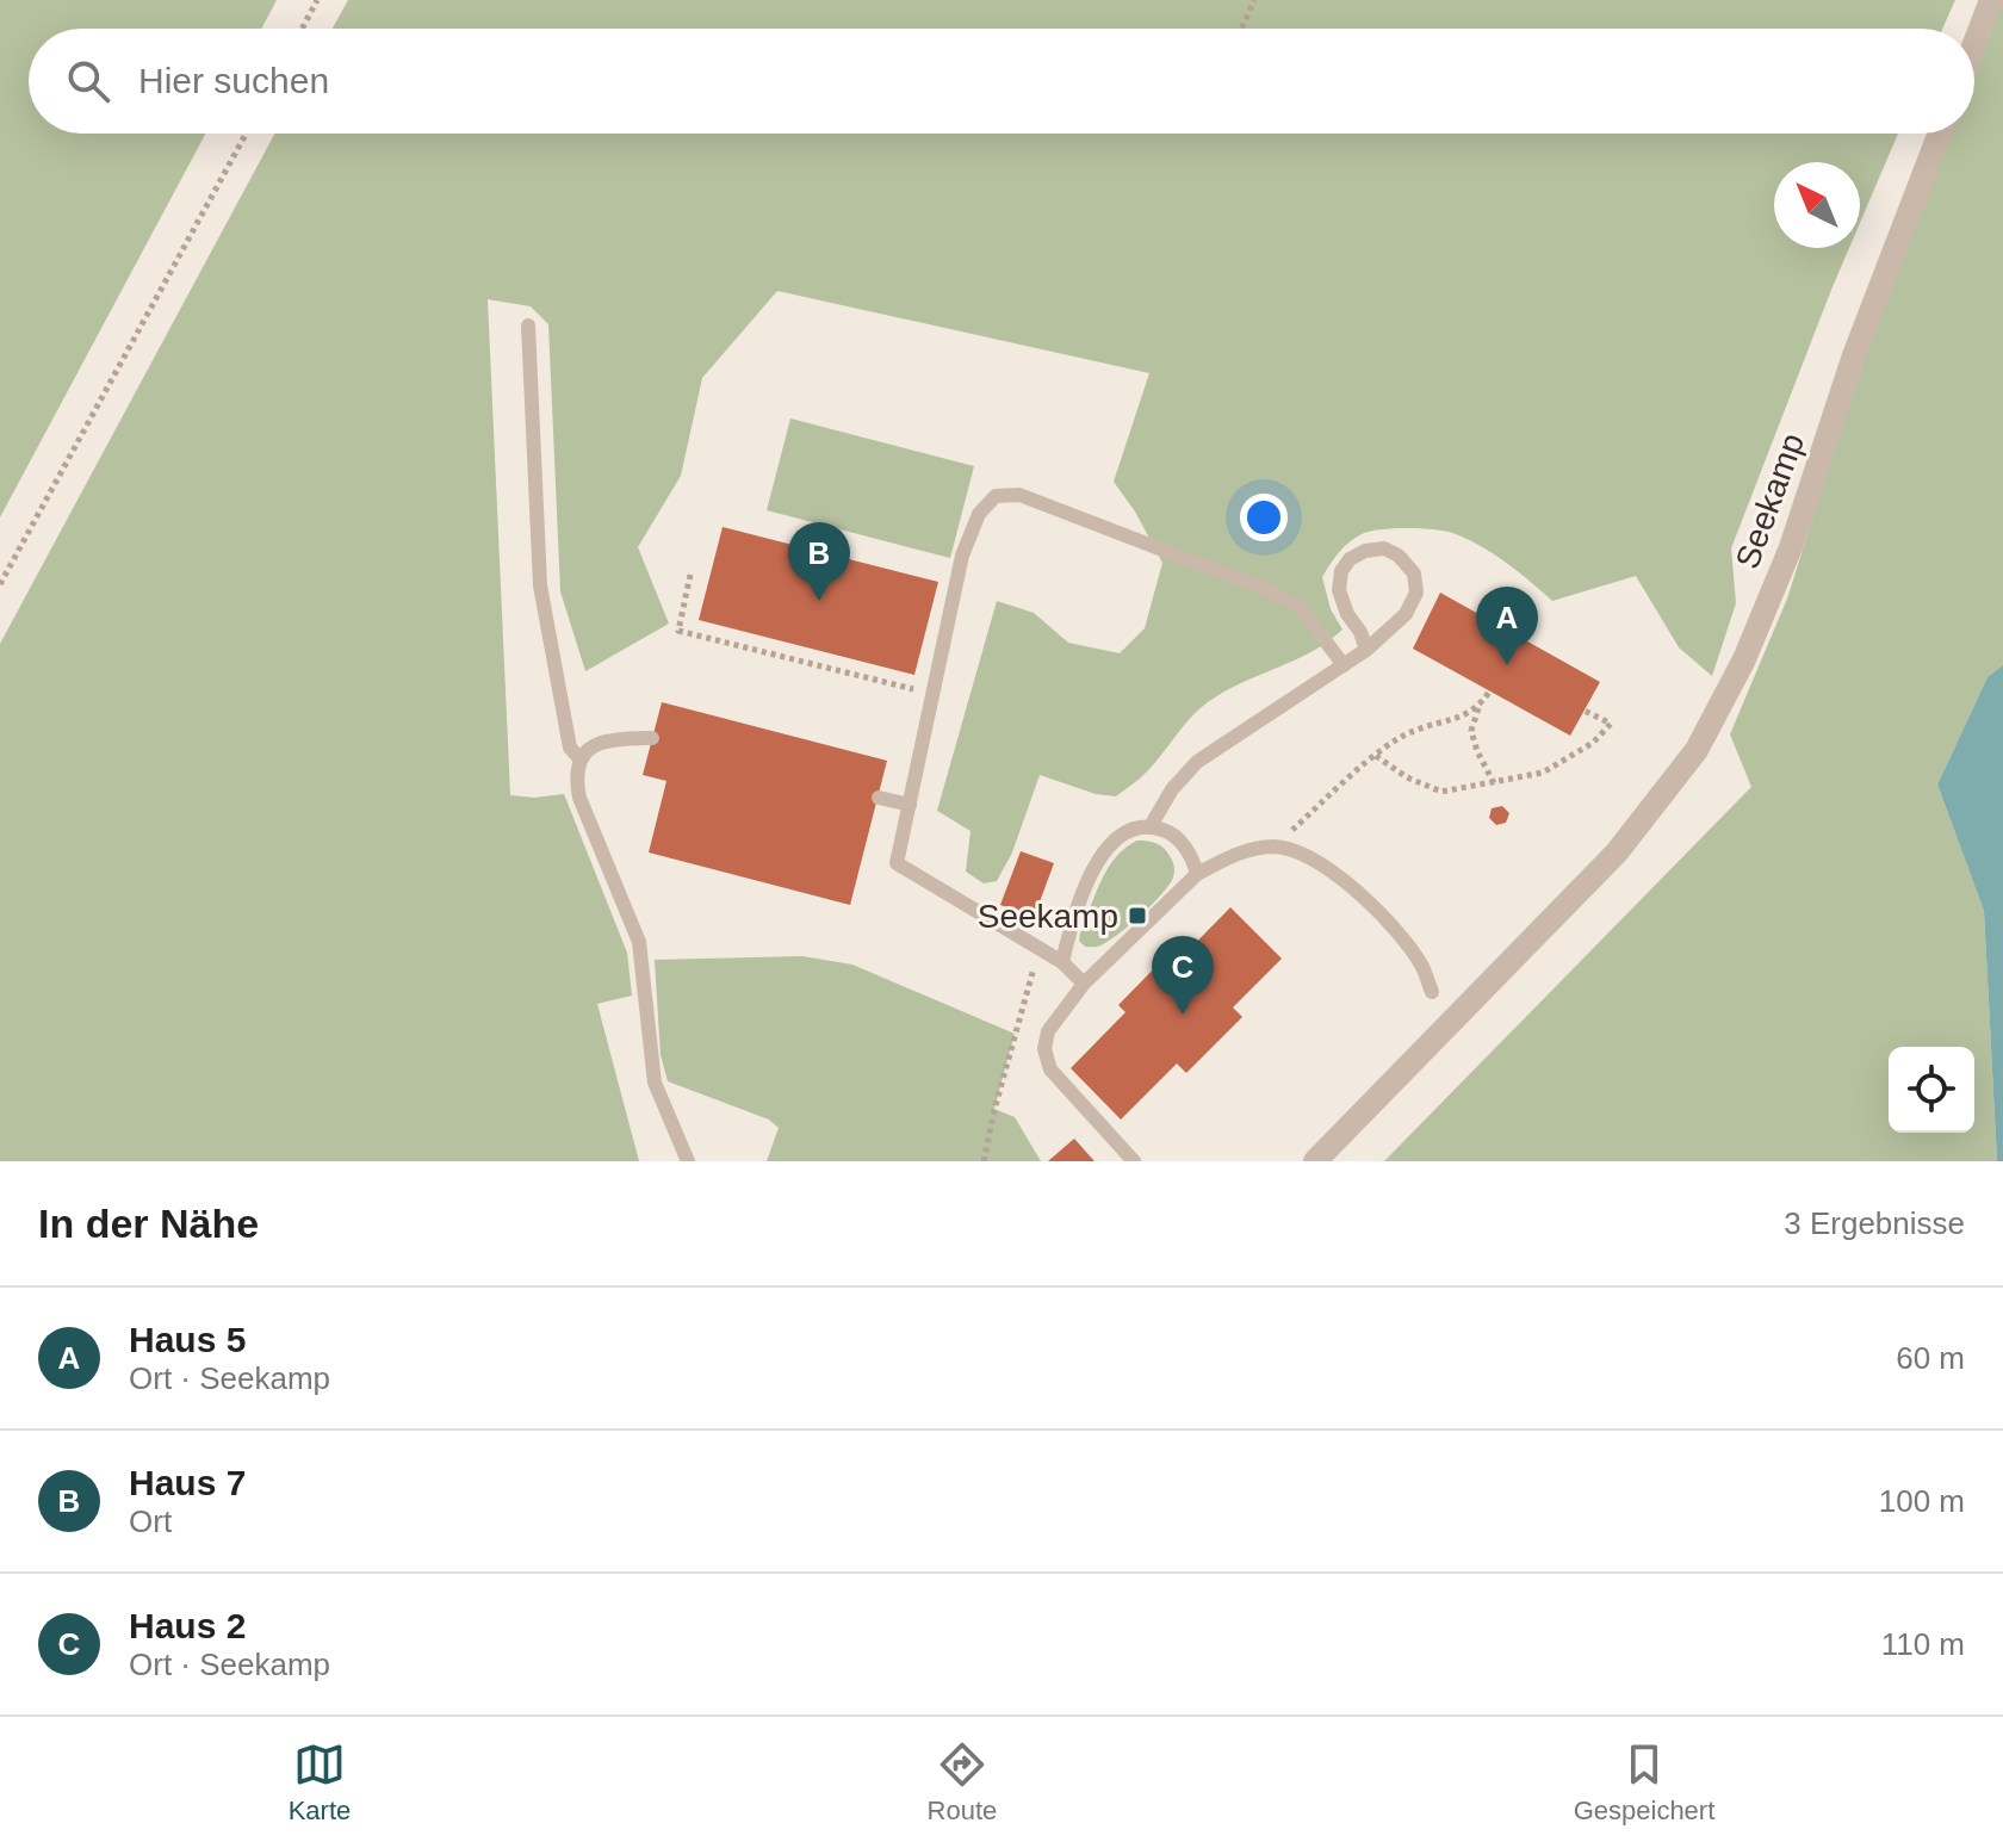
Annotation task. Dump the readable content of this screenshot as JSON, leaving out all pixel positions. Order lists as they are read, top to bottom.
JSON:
{
  "streets": {
    "street": ["Seekamp"]
  },
  "places": {
    "transit": ["Seekamp"]
  },
  "north": "top left",
  "page": {
    "search": "Hier suchen",
    "pins": ["B", "A", "C"],
    "heading": ["In der Nähe", "3 Ergebnisse"],
    "list": [
      {
        "mark": "A",
        "name": "Haus 5",
        "note": "Ort · Seekamp",
        "value": "60 m"
      },
      {
        "mark": "B",
        "name": "Haus 7",
        "note": "Ort",
        "value": "100 m"
      },
      {
        "mark": "C",
        "name": "Haus 2",
        "note": "Ort · Seekamp",
        "value": "110 m"
      }
    ],
    "nav": ["Karte", "Route", "Gespeichert"]
  }
}
